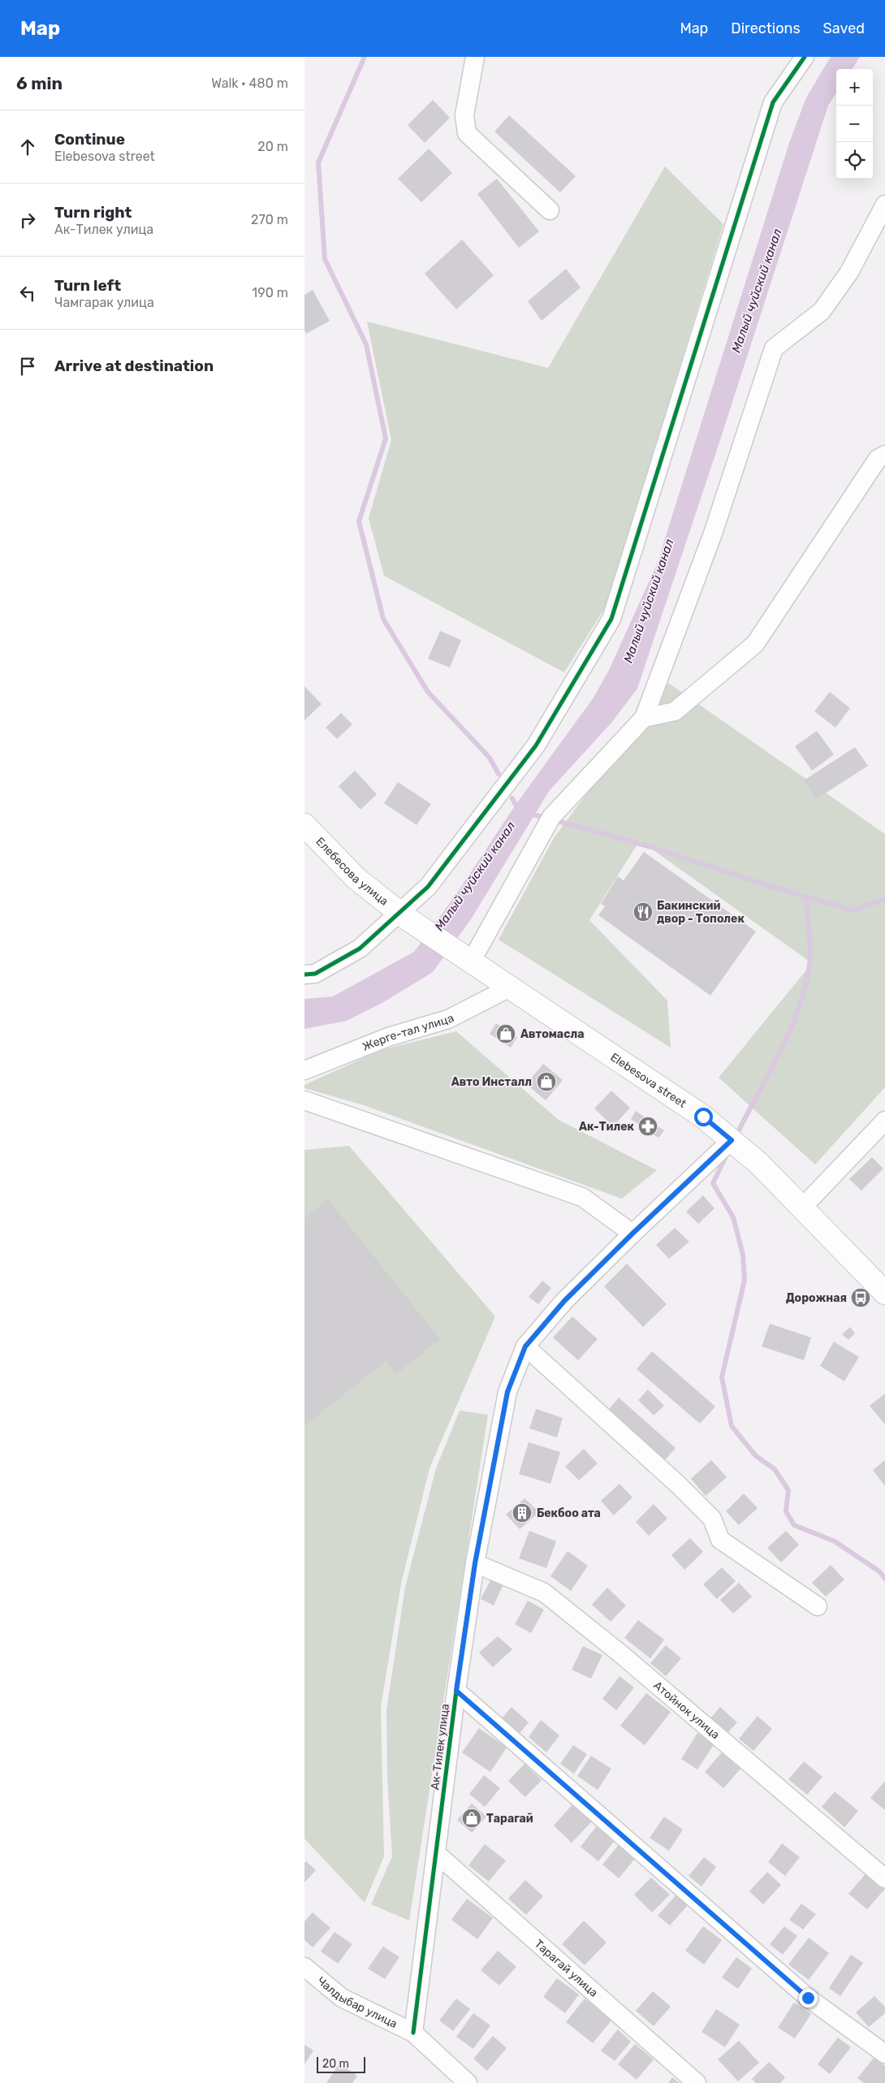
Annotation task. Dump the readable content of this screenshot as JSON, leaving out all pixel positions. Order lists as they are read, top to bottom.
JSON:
{
  "streets": {
    "main road": ["Елебесова улица", "Elebesova street"],
    "street": [
      "Жерге-тал улица",
      "Атойнок улица",
      "Ак-Тилек улица",
      "Тарагай улица",
      "Чалдыбар улица"
    ]
  },
  "crossings": [
    ["Елебесова улица", "Elebesova street"],
    ["Жерге-тал улица", "Elebesova street"],
    ["Elebesova street", "Ак-Тилек улица"],
    ["Атойнок улица", "Ак-Тилек улица"],
    ["Ак-Тилек улица", "Тарагай улица"],
    ["Ак-Тилек улица", "Чалдыбар улица"]
  ],
  "water": ["Малый чуйский канал"],
  "places": {
    "restaurant": ["Бакинский двор - Тополек"],
    "shop": ["Автомасла", "Авто Инсталл", "Тарагай"],
    "pharmacy": ["Ак-Тилек"],
    "bus stop": ["Дорожная"],
    "building": ["Бекбоо ата"]
  },
  "scale_bar": "20 m",
  "page": {
    "header": "Map",
    "nav": ["Map", "Directions", "Saved"],
    "heading": ["6 min", "Walk · 480 m"],
    "map_buttons": ["+", "−"],
    "list": [
      ["Continue", "Elebesova street", "20 m"],
      ["Turn right", "Ак-Тилек улица", "270 m"],
      ["Turn left", "Чамгарак улица", "190 m"],
      "Arrive at destination"
    ],
    "scale": "20 m"
  }
}
